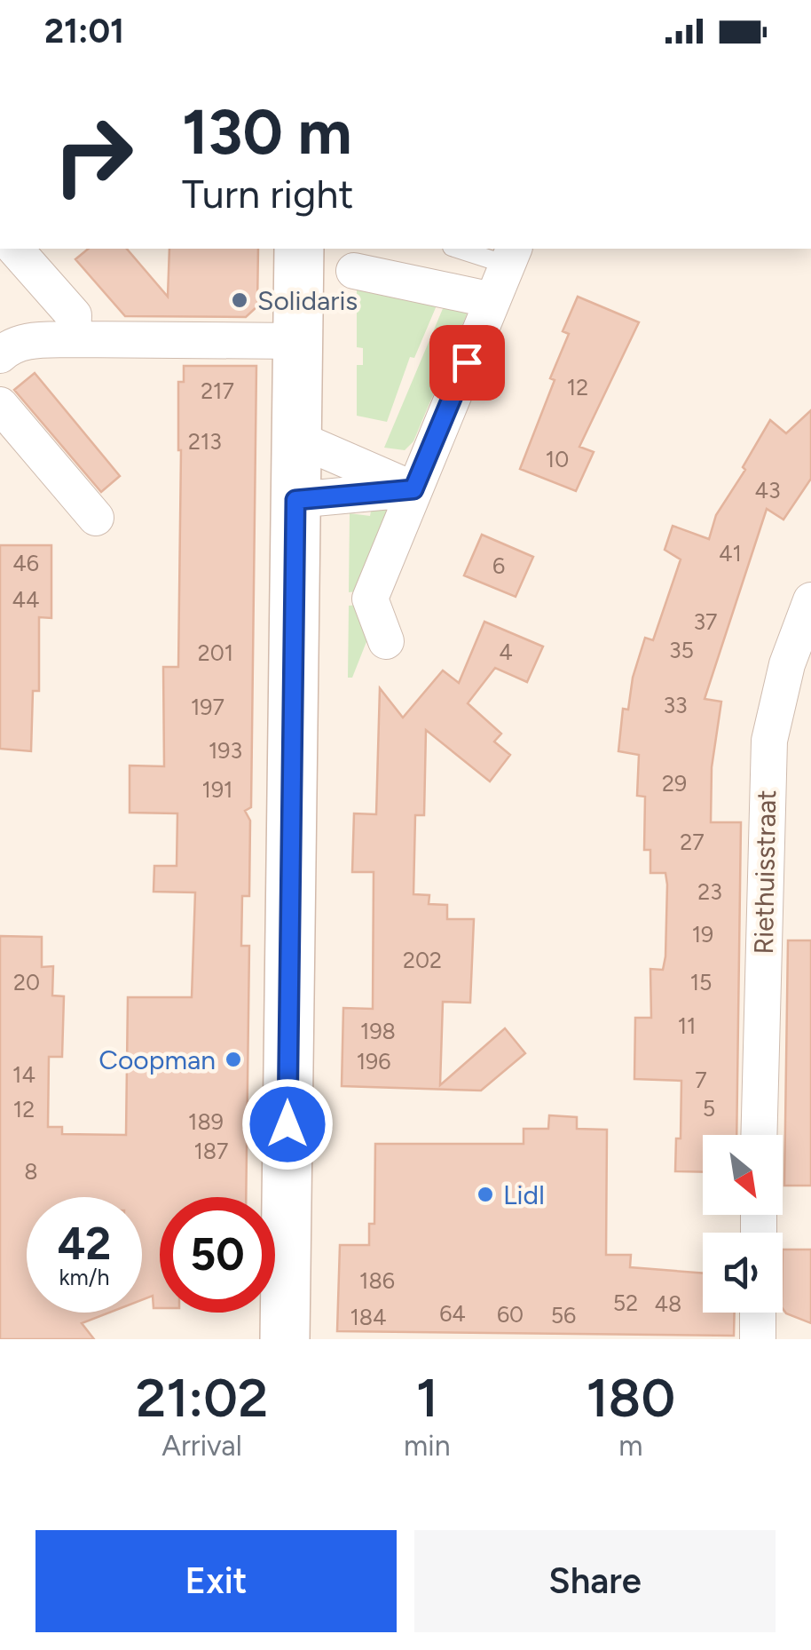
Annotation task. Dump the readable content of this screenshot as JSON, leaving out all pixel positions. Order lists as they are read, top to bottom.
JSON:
{
  "streets": {
    "street": ["Riethuisstraat"]
  },
  "places": ["Solidaris", "Coopman", "Lidl"],
  "house_numbers": [
    "12",
    "217",
    "213",
    "10",
    "43",
    "41",
    "46",
    "6",
    "44",
    "37",
    "35",
    "4",
    "201",
    "33",
    "197",
    "193",
    "29",
    "191",
    "27",
    "23",
    "19",
    "202",
    "20",
    "15",
    "11",
    "198",
    "196",
    "14",
    "7",
    "5",
    "12",
    "189",
    "187",
    "8",
    "186",
    "52",
    "48",
    "64",
    "60",
    "56",
    "184"
  ],
  "north": "bottom right",
  "page": {
    "status": "21:01",
    "turn": ["130 m", "Turn right"],
    "speed": "42 km/h",
    "limit": "50",
    "eta": [
      "21:02",
      "Arrival",
      "1",
      "min",
      "180",
      "m"
    ],
    "buttons": ["Exit", "Share"]
  }
}
